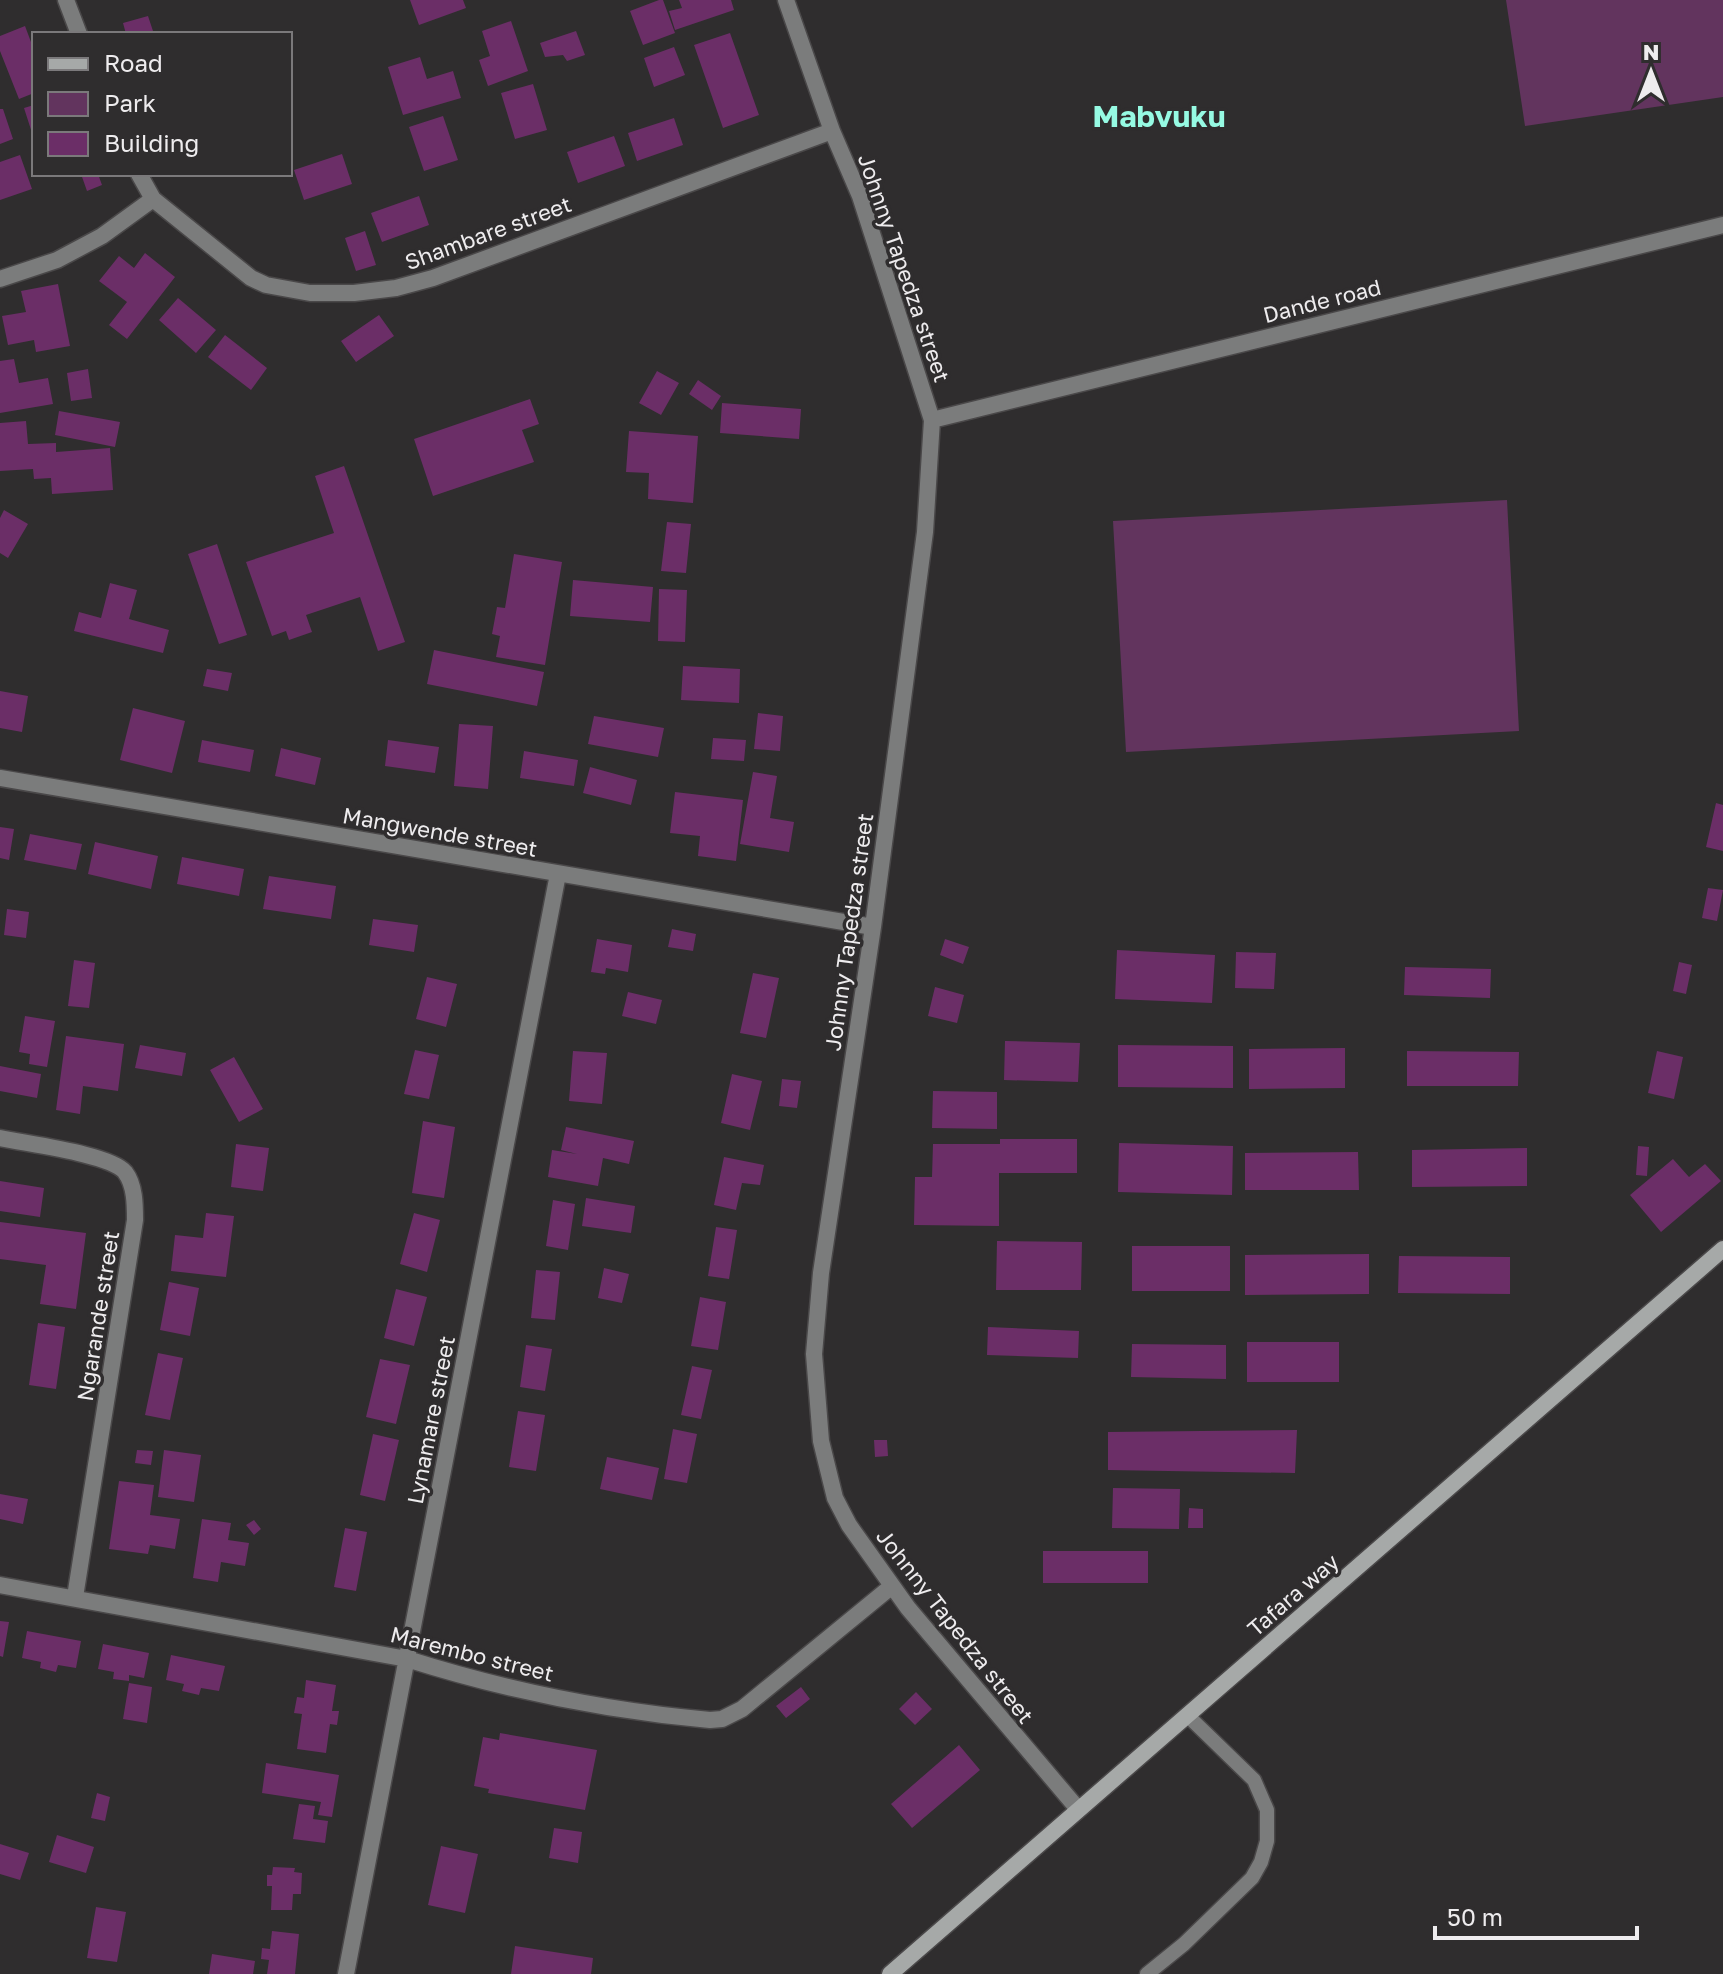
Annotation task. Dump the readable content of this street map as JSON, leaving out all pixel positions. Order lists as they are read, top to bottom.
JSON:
{
  "streets": {
    "street": [
      "Shambare street",
      "Johnny Tapedza street",
      "Dande road",
      "Mangwende street",
      "Ngarande street",
      "Lynamare street",
      "Tafara way",
      "Marembo street"
    ]
  },
  "crossings": [
    ["Shambare street", "Johnny Tapedza street"],
    ["Johnny Tapedza street", "Dande road"],
    ["Johnny Tapedza street", "Mangwende street"],
    ["Johnny Tapedza street", "Tafara way"],
    ["Johnny Tapedza street", "Marembo street"],
    ["Mangwende street", "Lynamare street"],
    ["Ngarande street", "Marembo street"],
    ["Lynamare street", "Marembo street"]
  ],
  "districts": ["Mabvuku"],
  "legend": ["Road", "Park", "Building"],
  "scale_bar": "50 m",
  "north": "top"
}
